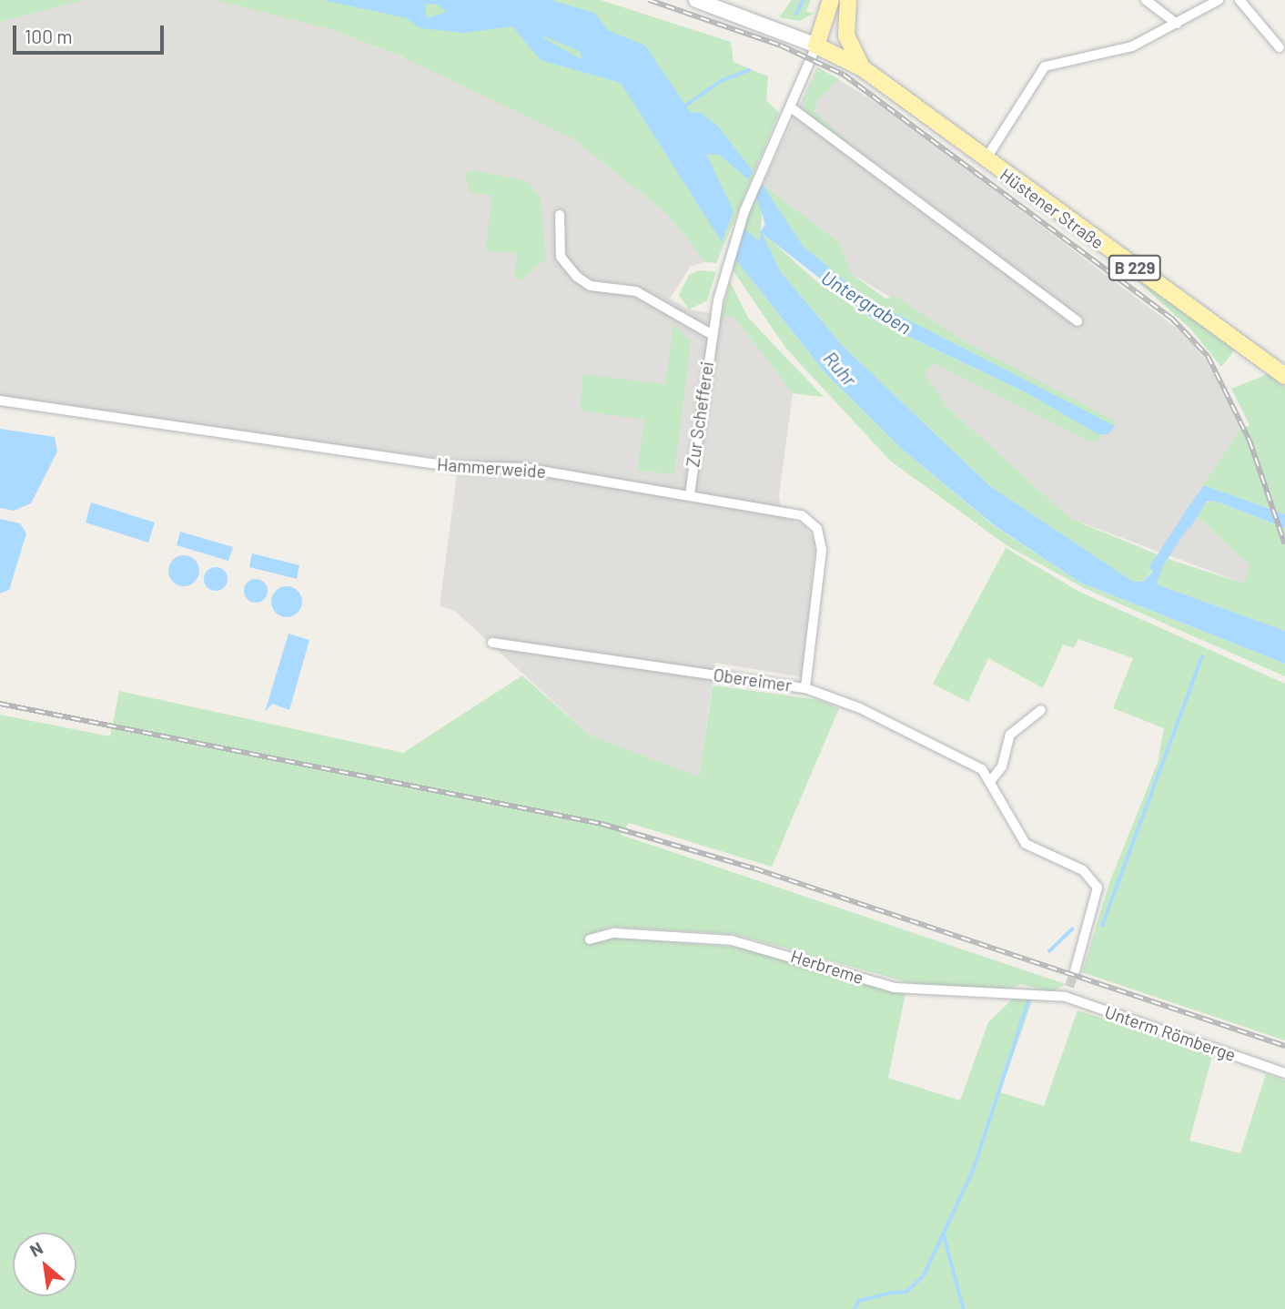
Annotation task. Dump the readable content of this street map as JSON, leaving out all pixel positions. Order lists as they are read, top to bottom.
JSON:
{
  "streets": {
    "main road": ["Hüstener Straße", "B 229"],
    "street": [
      "Zur Schefferei",
      "Hammerweide",
      "Obereimer",
      "Herbreme",
      "Unterm Römberge"
    ]
  },
  "crossings": [
    ["Zur Schefferei", "Hammerweide"],
    ["Hammerweide", "Obereimer"],
    ["Herbreme", "Unterm Römberge"]
  ],
  "water": ["Untergraben", "Ruhr"],
  "scale_bar": "100 m",
  "north": "top left"
}
